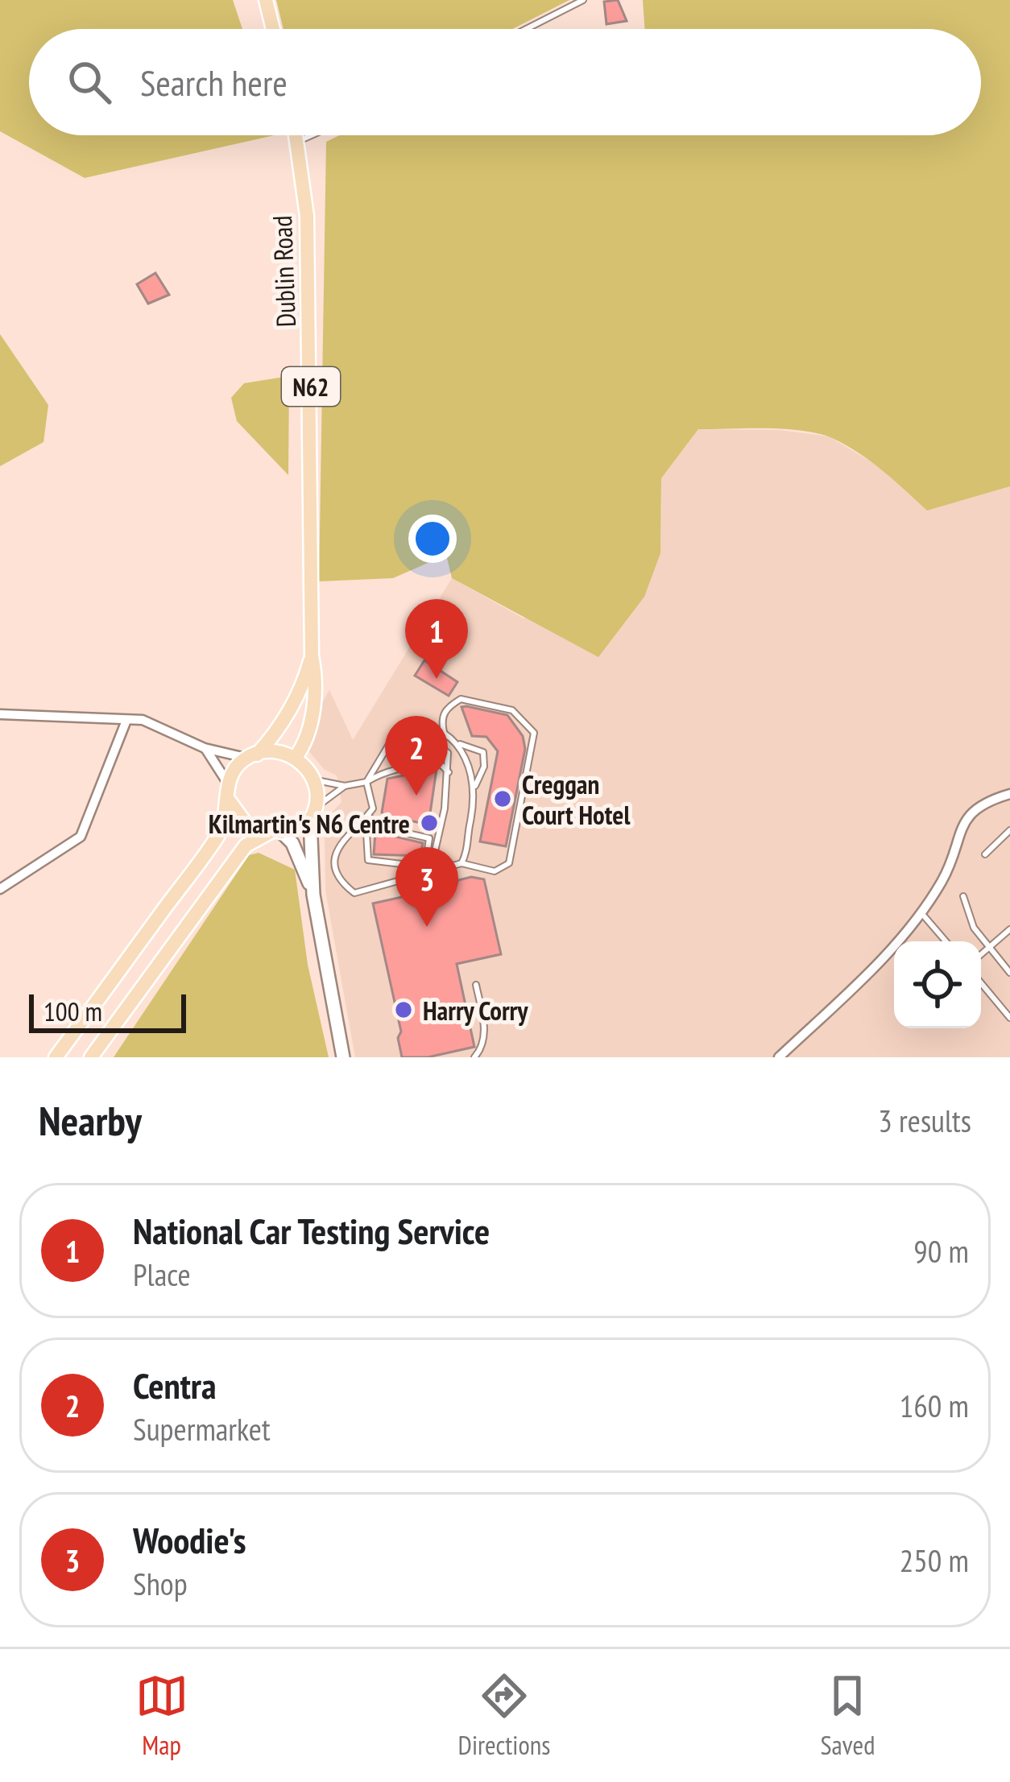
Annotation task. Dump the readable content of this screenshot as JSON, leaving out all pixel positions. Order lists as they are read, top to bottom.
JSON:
{
  "streets": {
    "main road": ["Dublin Road", "N62"]
  },
  "crossings": [
    ["Dublin Road", "N62"]
  ],
  "places": ["Creggan Court Hotel", "Kilmartin's N6 Centre", "Harry Corry"],
  "scale_bar": "100 m",
  "page": {
    "search": "Search here",
    "pins": ["1", "2", "3"],
    "scale": "100 m",
    "heading": ["Nearby", "3 results"],
    "list": [
      {
        "mark": "1",
        "name": "National Car Testing Service",
        "note": "Place",
        "value": "90 m"
      },
      {
        "mark": "2",
        "name": "Centra",
        "note": "Supermarket",
        "value": "160 m"
      },
      {
        "mark": "3",
        "name": "Woodie's",
        "note": "Shop",
        "value": "250 m"
      }
    ],
    "nav": ["Map", "Directions", "Saved"]
  }
}
